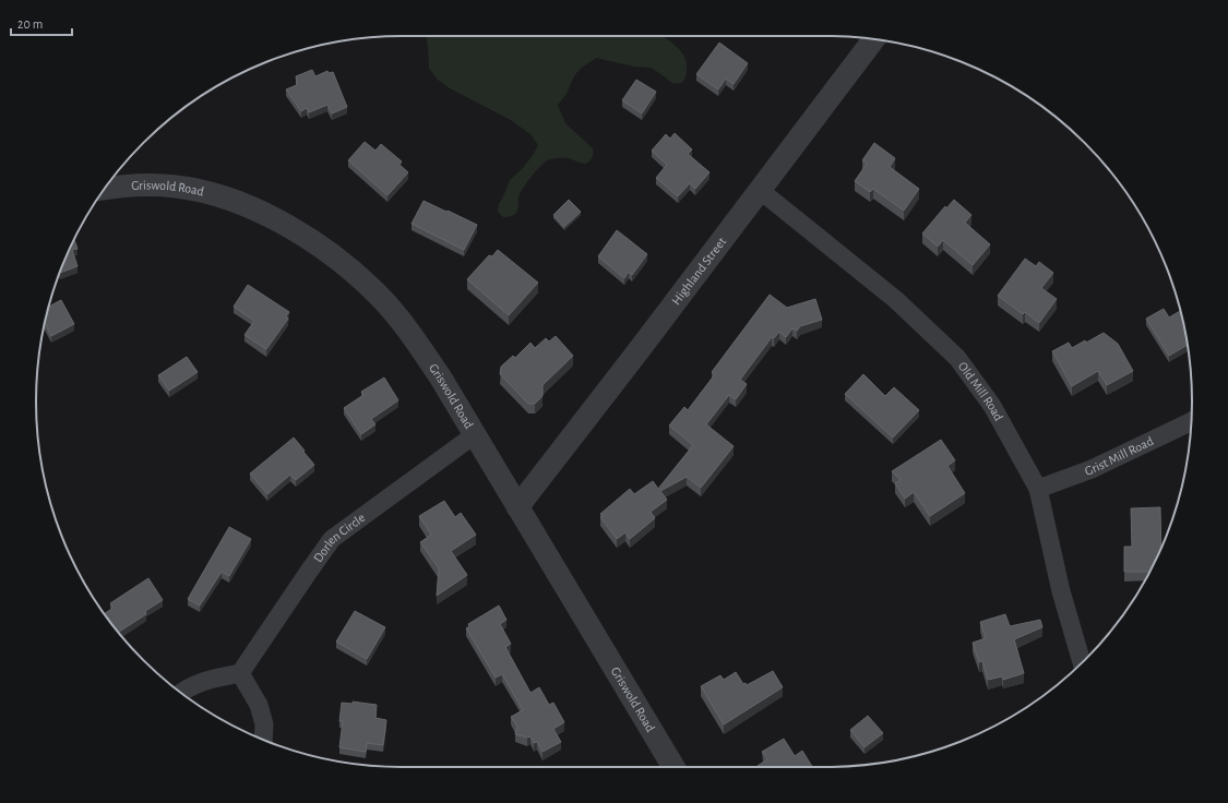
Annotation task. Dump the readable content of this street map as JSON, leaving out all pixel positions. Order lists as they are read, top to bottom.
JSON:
{
  "streets": {
    "street": [
      "Griswold Road",
      "Highland Street",
      "Old Mill Road",
      "Grist Mill Road",
      "Dorlen Circle"
    ]
  },
  "crossings": [
    ["Griswold Road", "Highland Street"],
    ["Griswold Road", "Dorlen Circle"],
    ["Highland Street", "Old Mill Road"],
    ["Old Mill Road", "Grist Mill Road"]
  ],
  "scale_bar": "20 m"
}
